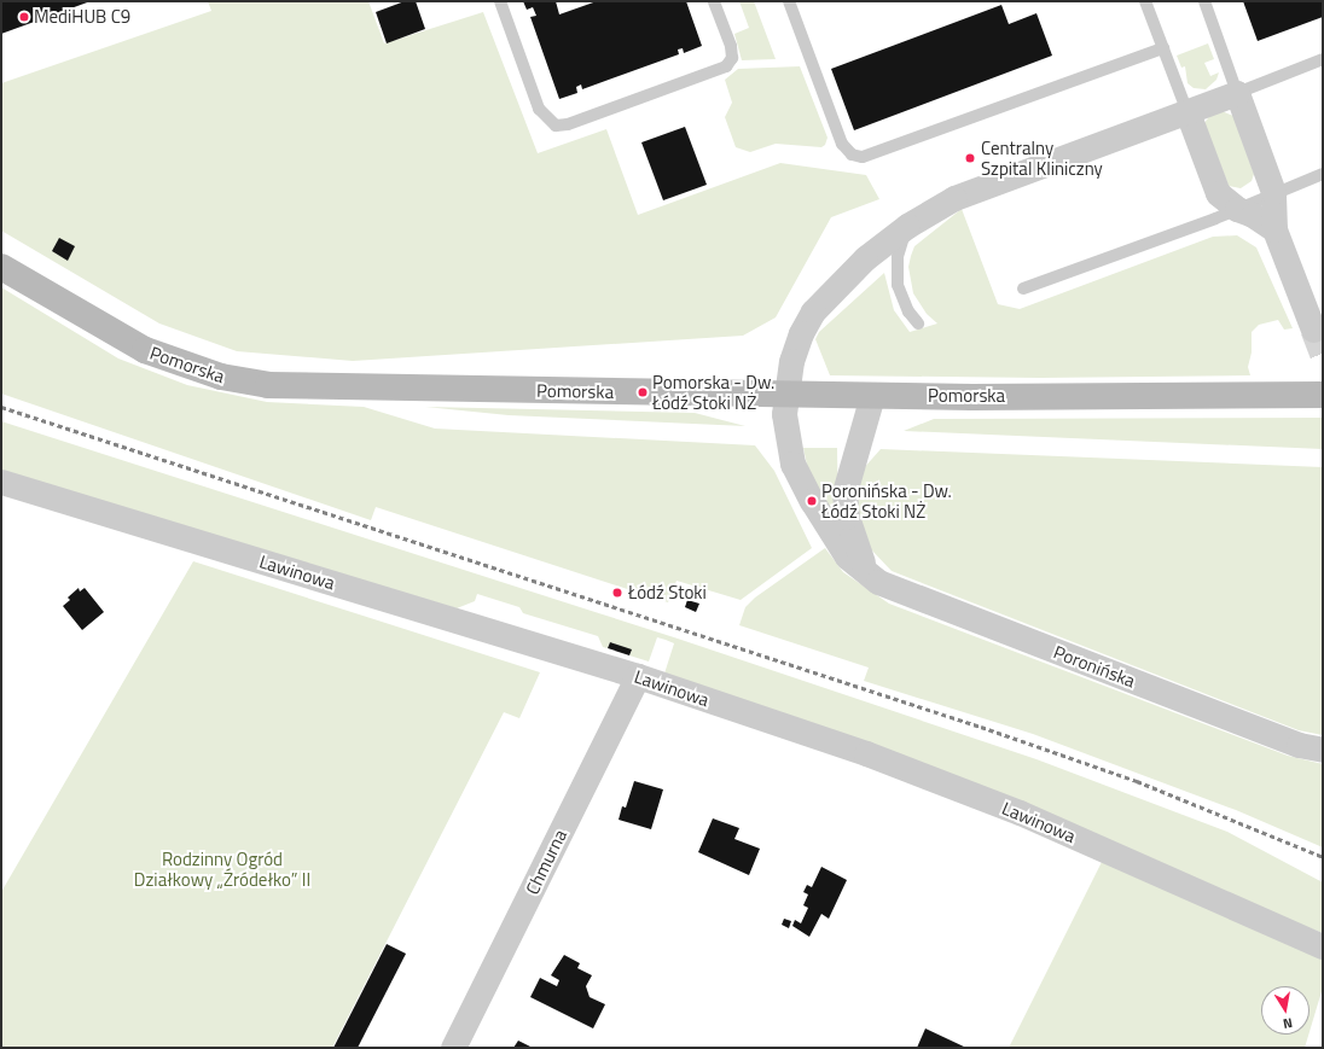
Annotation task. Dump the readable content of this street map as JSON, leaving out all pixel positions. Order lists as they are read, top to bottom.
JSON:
{
  "streets": {
    "street": [
      "Pomorska",
      "Lawinowa",
      "Poronińska",
      "Chmurna"
    ]
  },
  "crossings": [
    ["Pomorska", "Poronińska"],
    ["Lawinowa", "Chmurna"]
  ],
  "parks": ["Rodzinny Ogród Działkowy „Źródełko” II"],
  "places": [
    "MediHUB C9",
    "Centralny Szpital Kliniczny",
    "Pomorska - Dw. Łódź Stoki NŻ",
    "Poronińska - Dw. Łódź Stoki NŻ",
    "Łódź Stoki"
  ],
  "north": "bottom"
}
